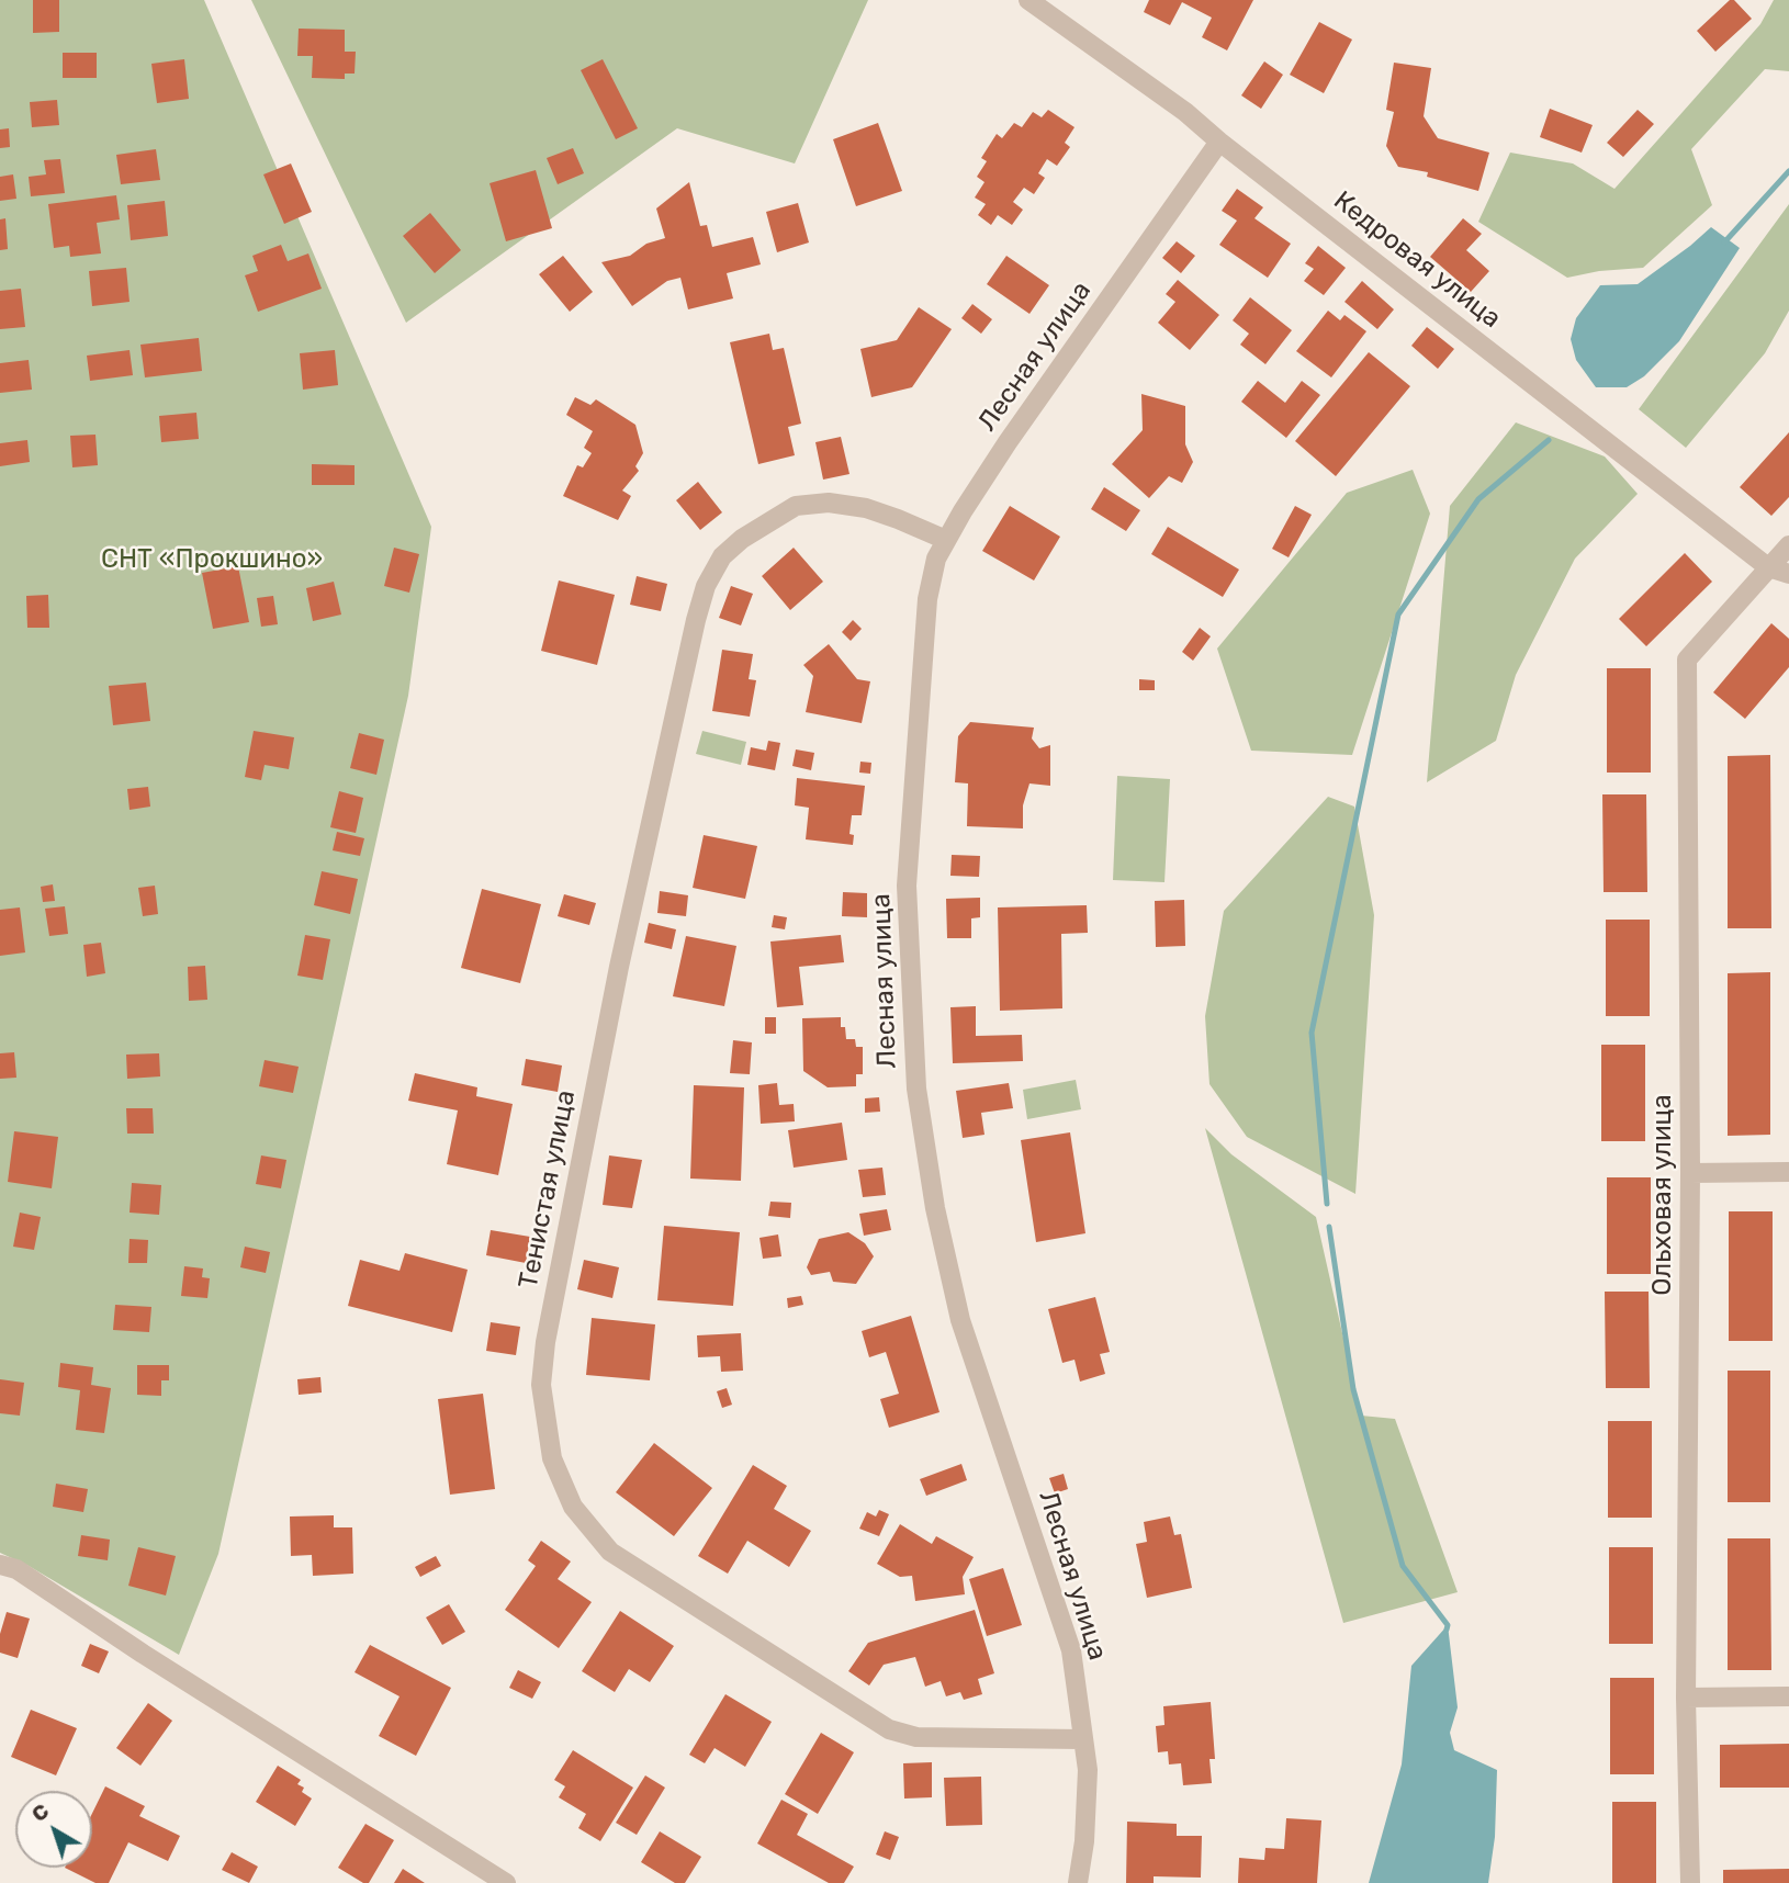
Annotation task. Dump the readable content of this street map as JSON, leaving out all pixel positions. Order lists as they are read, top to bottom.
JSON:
{
  "streets": {
    "street": [
      "Кедровая улица",
      "Лесная улица",
      "Тенистая улица",
      "Ольховая улица"
    ]
  },
  "crossings": [
    ["Кедровая улица", "Лесная улица"],
    ["Кедровая улица", "Ольховая улица"],
    ["Лесная улица", "Тенистая улица"]
  ],
  "parks": ["СНТ «Прокшино»"],
  "north": "top left"
}
